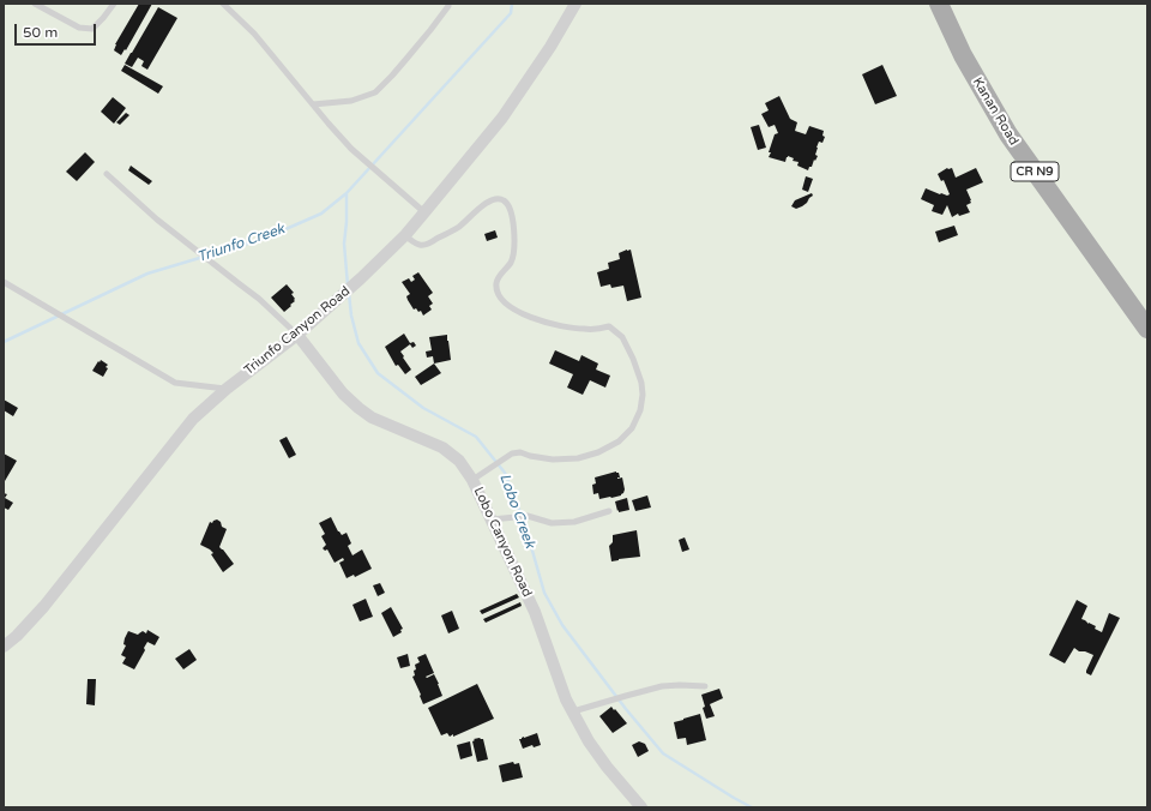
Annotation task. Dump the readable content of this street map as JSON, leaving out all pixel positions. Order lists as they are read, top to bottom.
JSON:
{
  "streets": {
    "main road": ["Kanan Road", "CR N9"],
    "street": ["Triunfo Canyon Road", "Lobo Canyon Road"]
  },
  "crossings": [
    ["Triunfo Canyon Road", "Lobo Canyon Road"]
  ],
  "water": ["Triunfo Creek", "Lobo Creek"],
  "scale_bar": "50 m"
}
